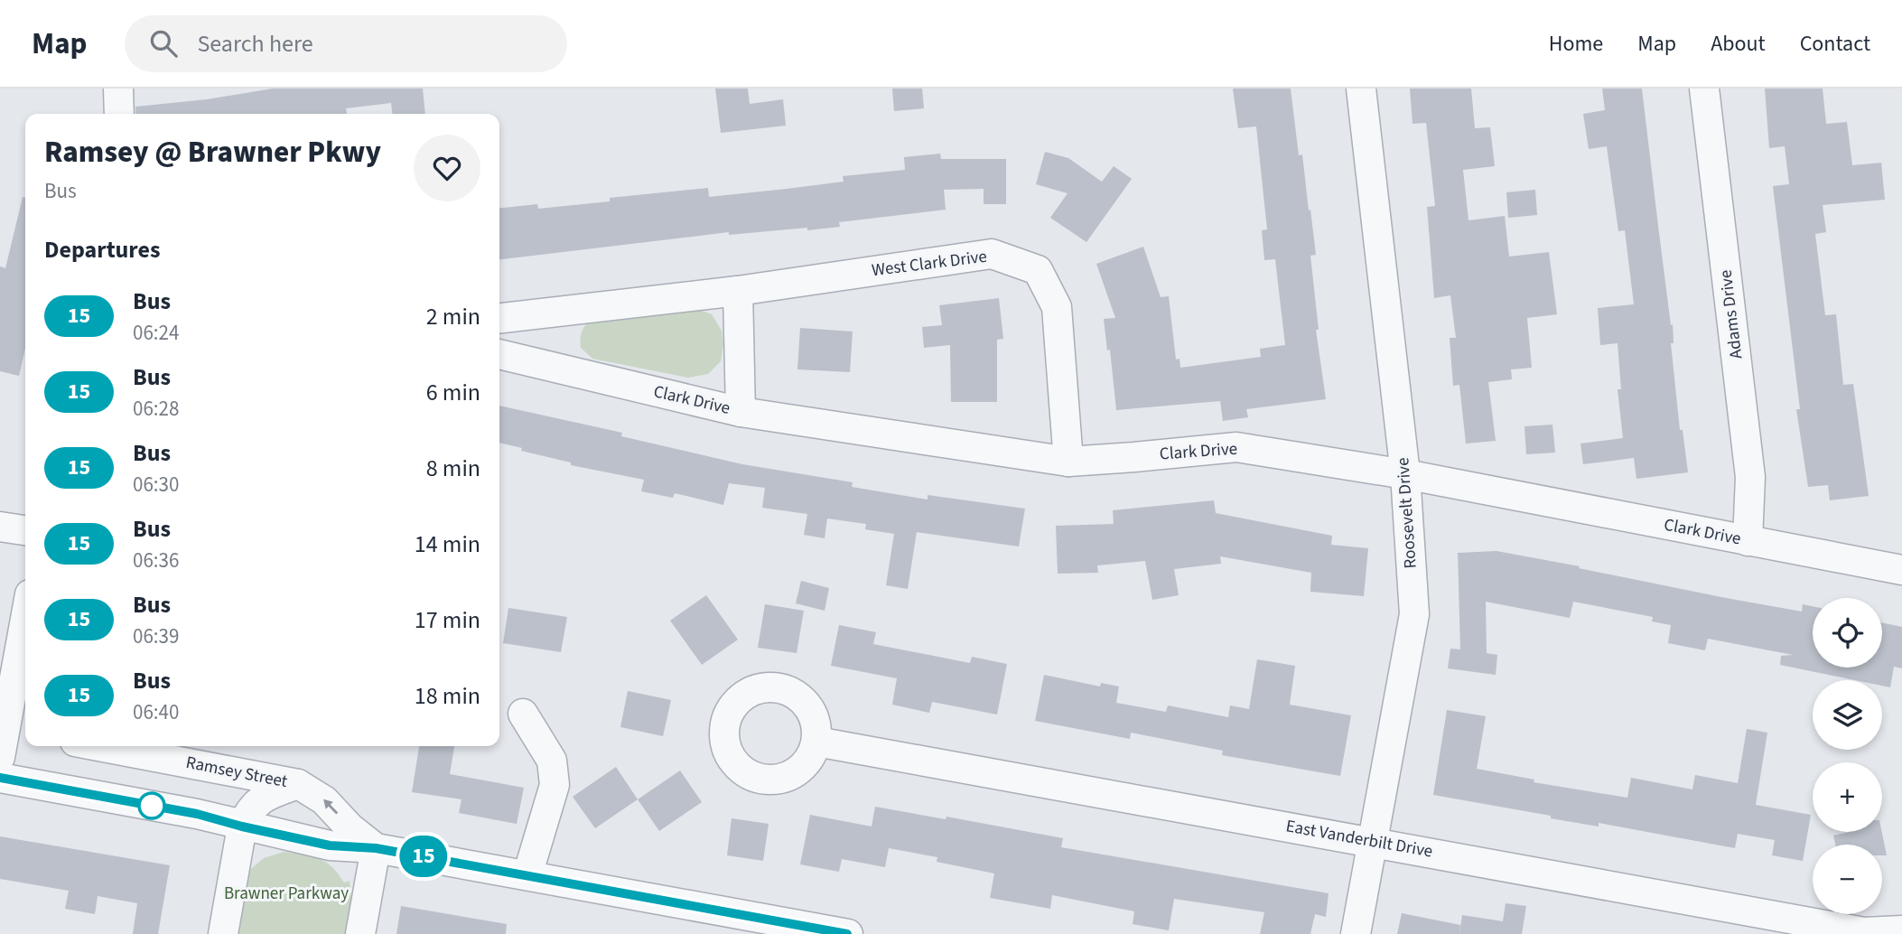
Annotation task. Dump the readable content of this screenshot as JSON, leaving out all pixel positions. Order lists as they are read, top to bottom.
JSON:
{
  "streets": {
    "street": [
      "West Clark Drive",
      "Adams Drive",
      "Clark Drive",
      "Roosevelt Drive",
      "Ramsey Street",
      "East Vanderbilt Drive"
    ]
  },
  "crossings": [
    ["West Clark Drive", "Clark Drive"],
    ["Adams Drive", "Clark Drive"],
    ["Clark Drive", "Roosevelt Drive"],
    ["Roosevelt Drive", "East Vanderbilt Drive"]
  ],
  "parks": ["Brawner Parkway"],
  "lines": ["bus line 15"],
  "page": {
    "header": "Map",
    "search": "Search here",
    "nav": [
      "Home",
      "Map",
      "About",
      "Contact"
    ],
    "on_map": "15",
    "heading": [
      ["Ramsey @ Brawner Pkwy", "Bus"],
      "Departures"
    ],
    "list": [
      {
        "mark": "15",
        "name": "Bus",
        "note": "06:24",
        "value": "2 min"
      },
      {
        "mark": "15",
        "name": "Bus",
        "note": "06:28",
        "value": "6 min"
      },
      {
        "mark": "15",
        "name": "Bus",
        "note": "06:30",
        "value": "8 min"
      },
      {
        "mark": "15",
        "name": "Bus",
        "note": "06:36",
        "value": "14 min"
      },
      {
        "mark": "15",
        "name": "Bus",
        "note": "06:39",
        "value": "17 min"
      },
      {
        "mark": "15",
        "name": "Bus",
        "note": "06:40",
        "value": "18 min"
      }
    ],
    "map_buttons": ["+", "−"]
  }
}
